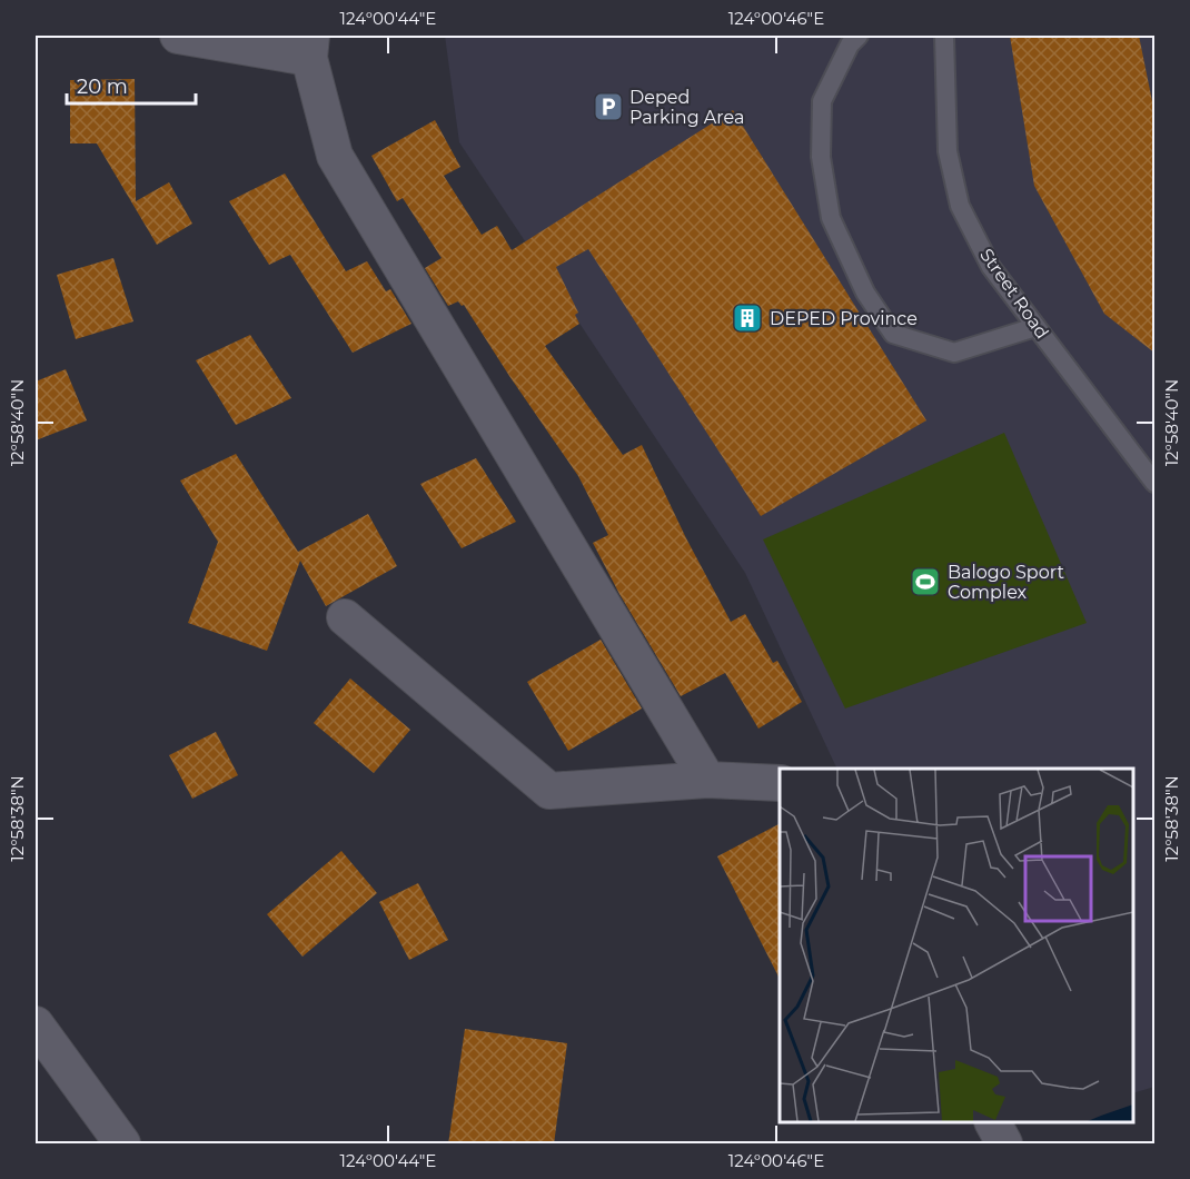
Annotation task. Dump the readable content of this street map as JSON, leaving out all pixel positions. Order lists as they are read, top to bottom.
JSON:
{
  "streets": {
    "lane": ["Street Road"]
  },
  "places": {
    "parking": ["Deped Parking Area"],
    "building": ["DEPED Province"],
    "sports": ["Balogo Sport Complex"]
  },
  "scale_bar": "20 m",
  "coordinates": [
    "124°00'44\"E",
    "124°00'46\"E",
    "12°58'40\"N",
    "12°58'38\"N"
  ]
}
